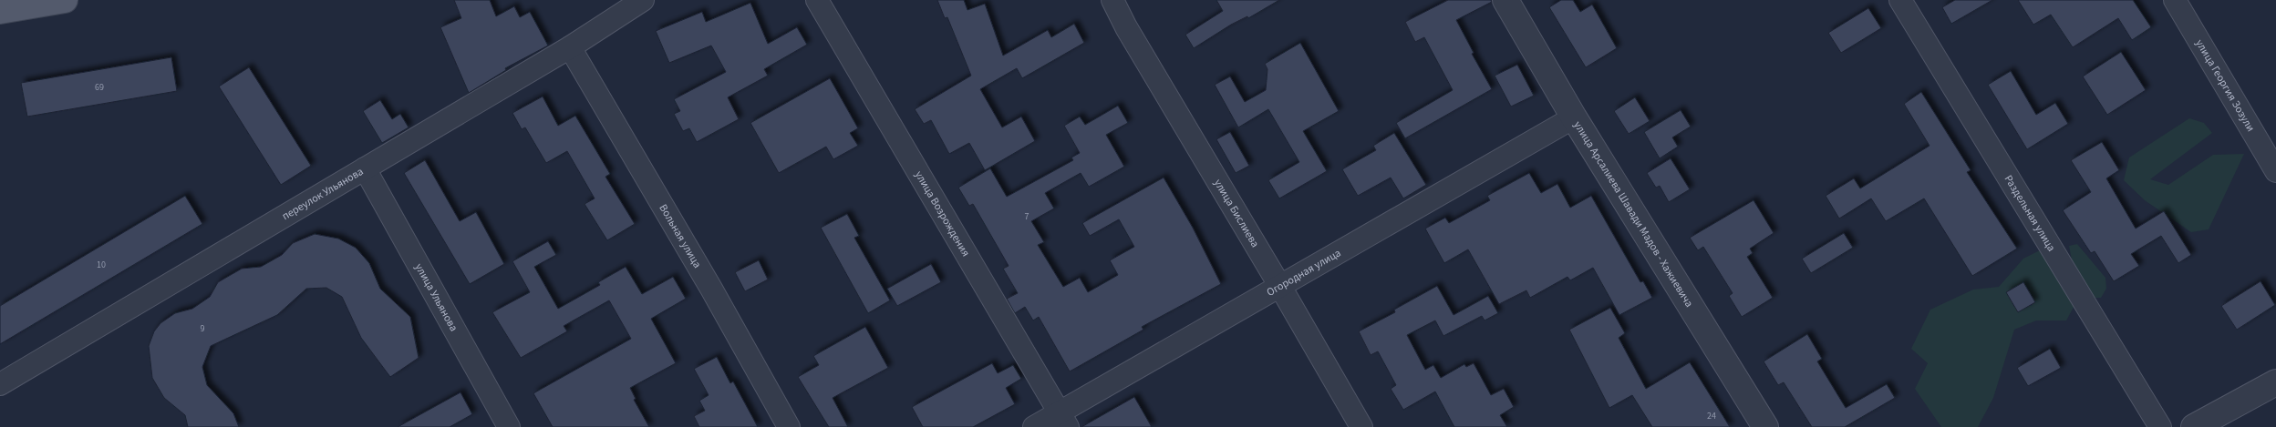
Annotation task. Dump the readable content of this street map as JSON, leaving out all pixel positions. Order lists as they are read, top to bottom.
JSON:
{
  "streets": {
    "street": [
      "улица Георгия Зозули",
      "переулок Ульянова",
      "улица Возрождения",
      "Раздельная улица",
      "улица Бислиева",
      "улица Арсалиева Шавади Мадов - Хажиевича",
      "Вольная улица",
      "Огородная улица",
      "улица Ульянова"
    ]
  },
  "crossings": [
    ["переулок Ульянова", "Вольная улица"],
    ["переулок Ульянова", "улица Ульянова"],
    ["улица Возрождения", "Огородная улица"],
    ["улица Бислиева", "Огородная улица"],
    ["улица Арсалиева Шавади Мадов - Хажиевича", "Огородная улица"]
  ],
  "house_numbers": [
    "69",
    "7",
    "10",
    "9",
    "24"
  ]
}
